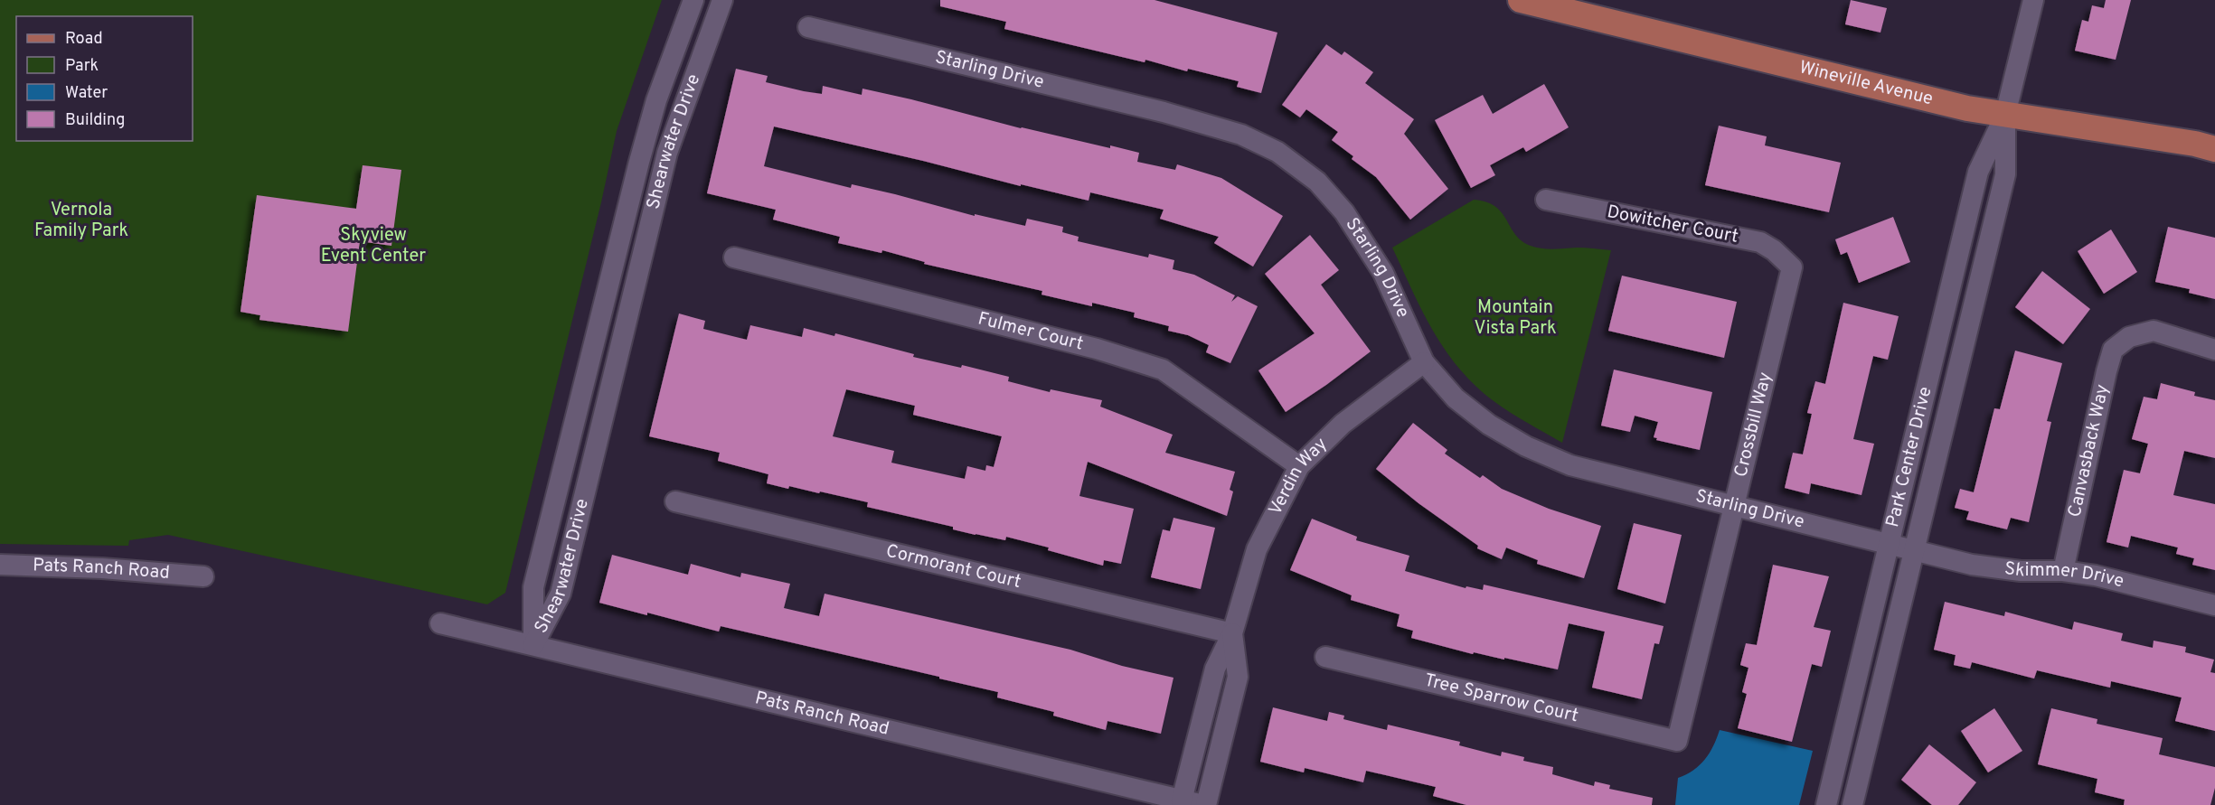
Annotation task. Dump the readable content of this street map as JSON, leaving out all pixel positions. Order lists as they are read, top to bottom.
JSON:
{
  "streets": {
    "main road": ["Wineville Avenue"],
    "street": [
      "Starling Drive",
      "Shearwater Drive",
      "Dowitcher Court",
      "Fulmer Court",
      "Crossbill Way",
      "Canvasback Way",
      "Park Center Drive",
      "Verdin Way",
      "Cormorant Court",
      "Pats Ranch Road",
      "Skimmer Drive",
      "Tree Sparrow Court"
    ]
  },
  "crossings": [
    ["Starling Drive", "Crossbill Way"],
    ["Starling Drive", "Park Center Drive"],
    ["Starling Drive", "Verdin Way"],
    ["Starling Drive", "Skimmer Drive"],
    ["Wineville Avenue", "Park Center Drive"],
    ["Shearwater Drive", "Pats Ranch Road"],
    ["Dowitcher Court", "Crossbill Way"],
    ["Fulmer Court", "Verdin Way"],
    ["Crossbill Way", "Tree Sparrow Court"],
    ["Canvasback Way", "Skimmer Drive"],
    ["Park Center Drive", "Skimmer Drive"],
    ["Verdin Way", "Cormorant Court"],
    ["Verdin Way", "Pats Ranch Road"]
  ],
  "parks": ["Vernola Family Park", "Skyview Event Center", "Mountain Vista Park"],
  "legend": [
    "Road",
    "Park",
    "Water",
    "Building"
  ]
}
